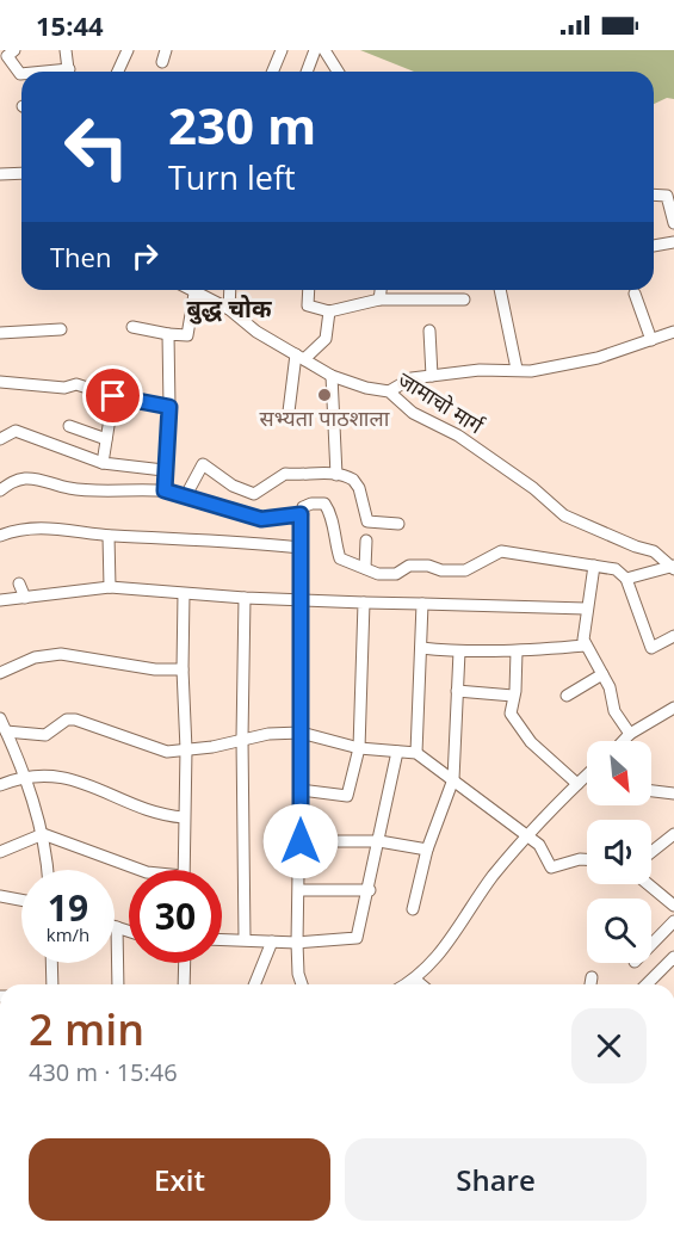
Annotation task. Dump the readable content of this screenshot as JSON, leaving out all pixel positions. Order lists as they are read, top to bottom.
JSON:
{
  "streets": {
    "street": ["जामाचो मार्ग"]
  },
  "districts": ["बुद्ध चोक"],
  "places": ["सभ्यता पाठशाला"],
  "north": "bottom right",
  "page": {
    "status": "15:44",
    "turn": ["230 m", "Turn left"],
    "then": "Then",
    "speed": "19 km/h",
    "limit": "30",
    "heading": ["2 min", "430 m · 15:46"],
    "buttons": ["Exit", "Share"]
  }
}
